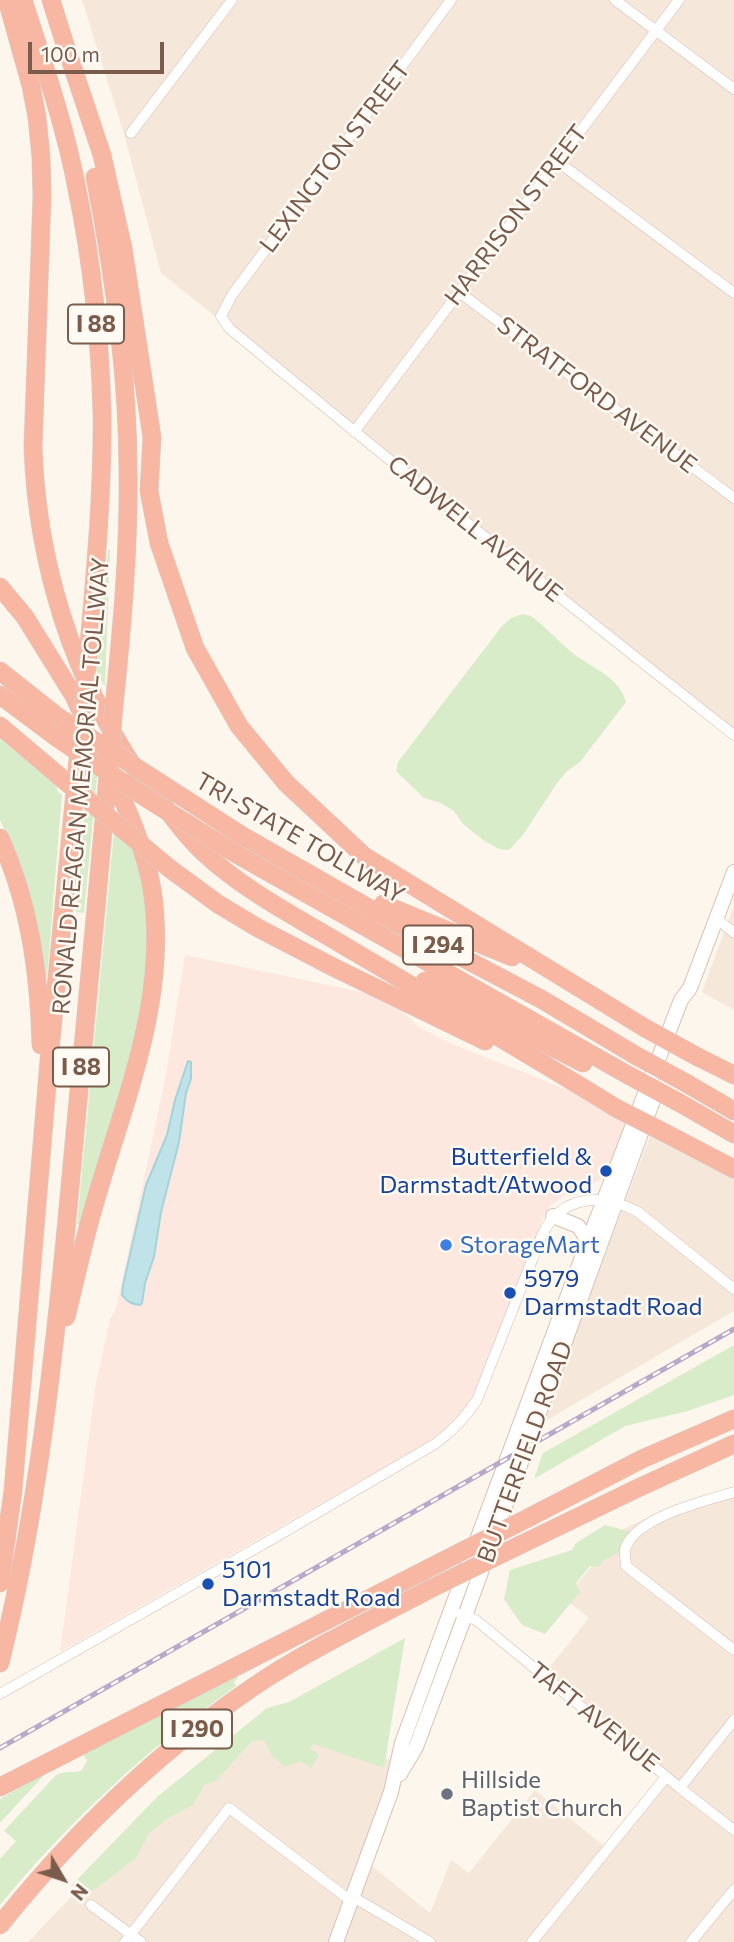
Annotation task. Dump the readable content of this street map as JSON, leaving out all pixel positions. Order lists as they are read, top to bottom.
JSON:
{
  "streets": {
    "highway": [
      "I 88",
      "RONALD REAGAN MEMORIAL TOLLWAY",
      "TRI-STATE TOLLWAY",
      "I 294",
      "I 290"
    ],
    "main road": ["BUTTERFIELD ROAD"],
    "street": [
      "LEXINGTON STREET",
      "HARRISON STREET",
      "STRATFORD AVENUE",
      "CADWELL AVENUE",
      "TAFT AVENUE"
    ]
  },
  "crossings": [
    ["LEXINGTON STREET", "CADWELL AVENUE"],
    ["HARRISON STREET", "STRATFORD AVENUE"],
    ["HARRISON STREET", "CADWELL AVENUE"],
    ["BUTTERFIELD ROAD", "TAFT AVENUE"]
  ],
  "places": [
    "Butterfield & Darmstadt/Atwood",
    "StorageMart",
    "5979 Darmstadt Road",
    "5101 Darmstadt Road",
    "Hillside Baptist Church"
  ],
  "scale_bar": "100 m",
  "north": "bottom right"
}
